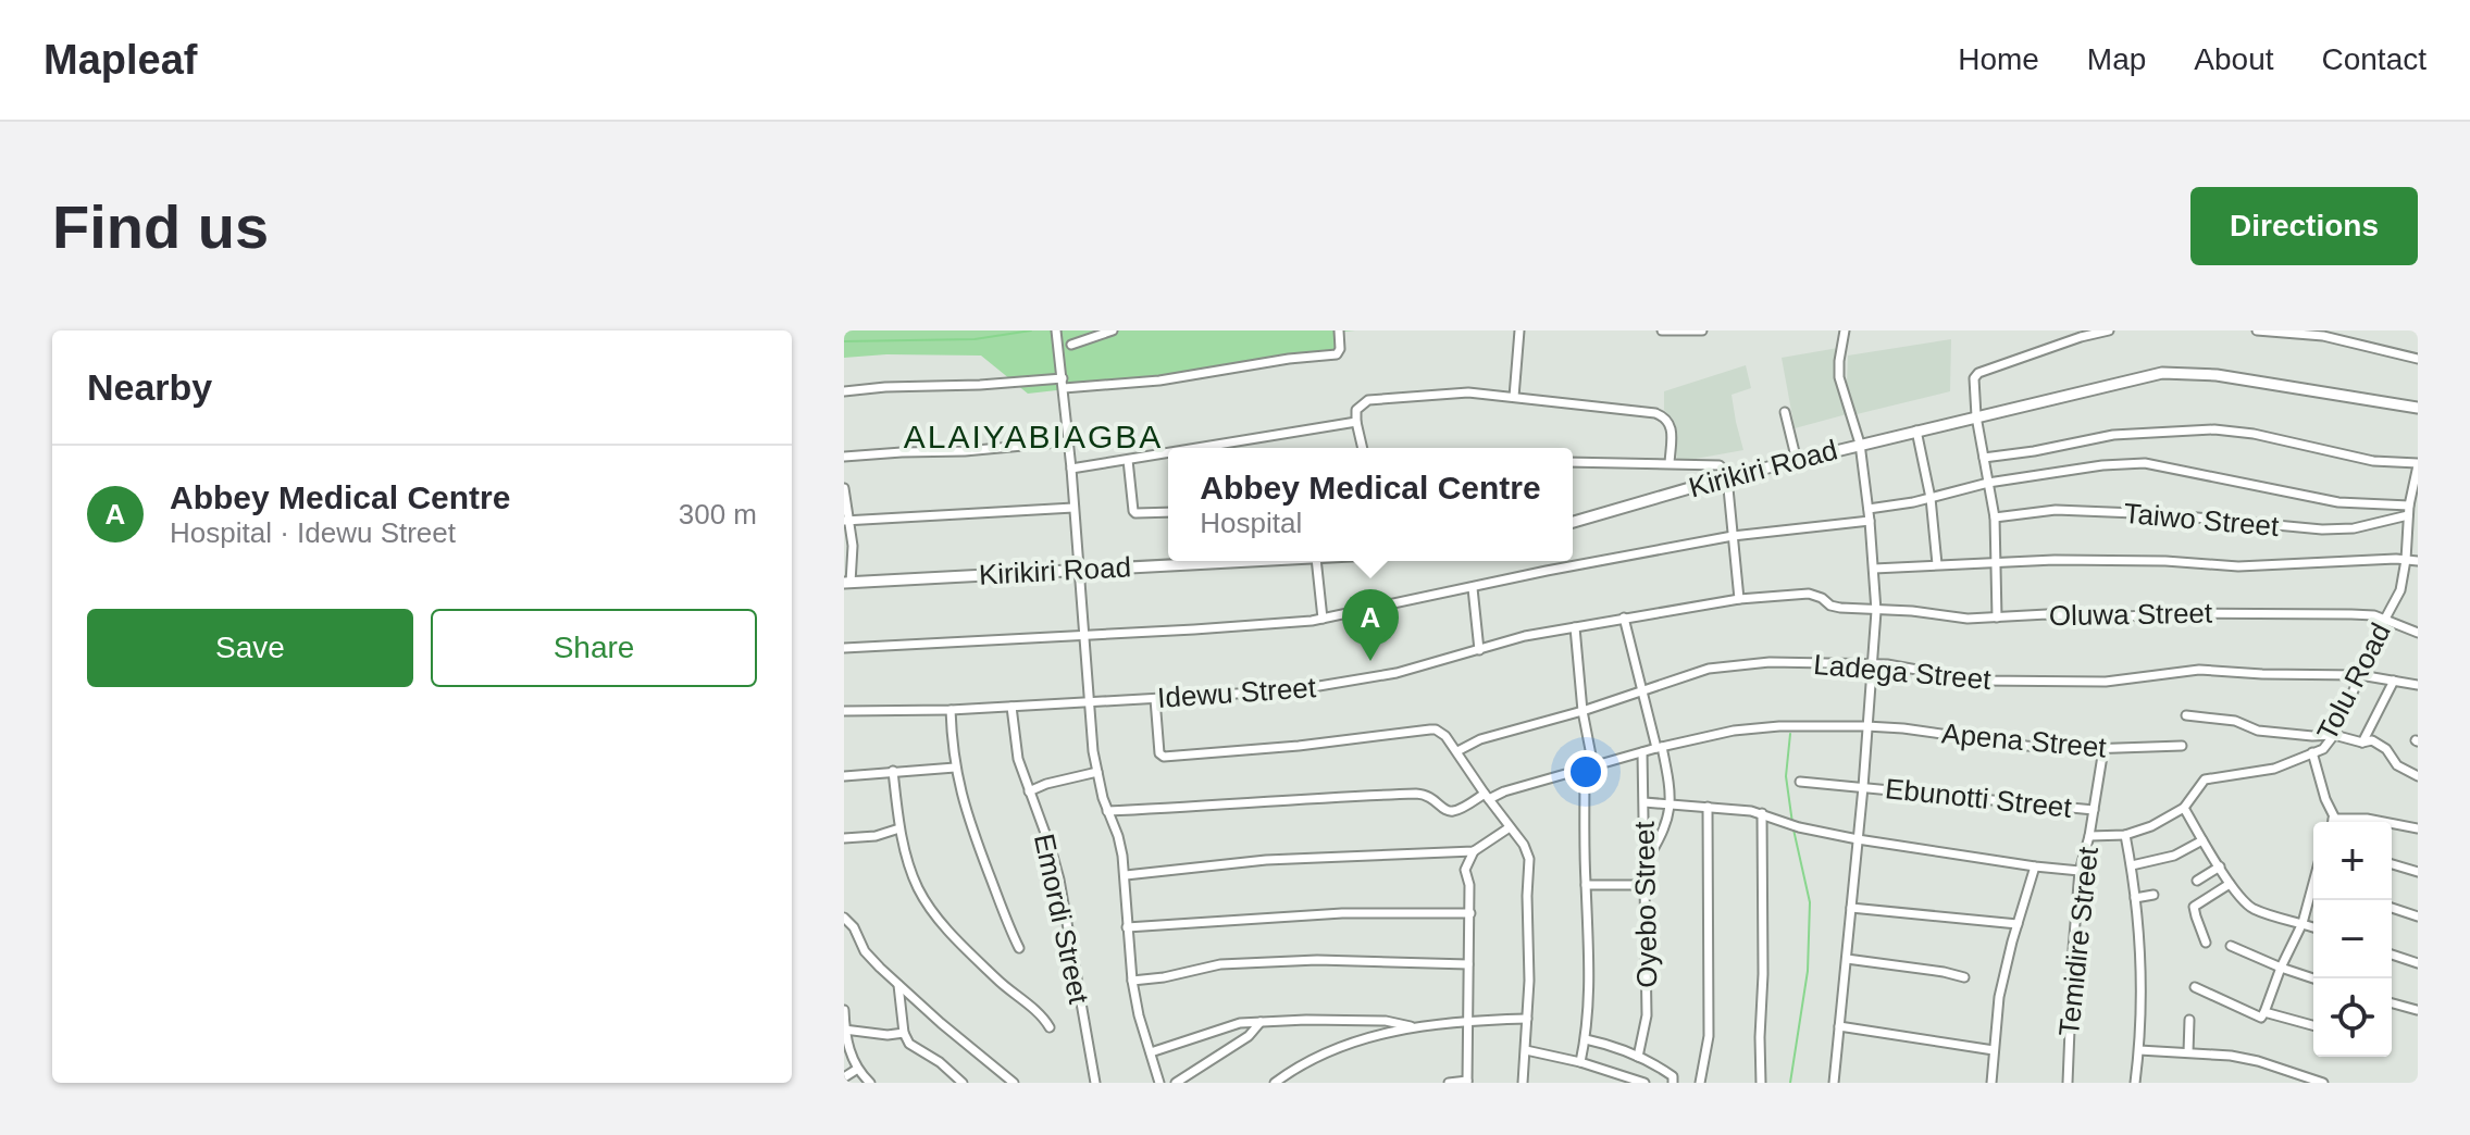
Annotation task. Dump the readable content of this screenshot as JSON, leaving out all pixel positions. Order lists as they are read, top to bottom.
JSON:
{
  "streets": {
    "main road": ["Kirikiri Road"],
    "street": [
      "Taiwo Street",
      "Oluwa Street",
      "Ladega Street",
      "Tolu Road",
      "Idewu Street",
      "Apena Street",
      "Ebunotti Street",
      "Oyebo Street",
      "Emordi Street",
      "Temidire Street"
    ]
  },
  "crossings": [
    ["Taiwo Street", "Tolu Road"],
    ["Oluwa Street", "Tolu Road"],
    ["Oluwa Street", "Idewu Street"],
    ["Ladega Street", "Tolu Road"],
    ["Tolu Road", "Temidire Street"],
    ["Idewu Street", "Emordi Street"],
    ["Apena Street", "Oyebo Street"],
    ["Apena Street", "Temidire Street"],
    ["Ebunotti Street", "Temidire Street"]
  ],
  "districts": ["ALAIYABIAGBA"],
  "page": {
    "header": "Mapleaf",
    "nav": [
      "Home",
      "Map",
      "About",
      "Contact"
    ],
    "buttons": [
      "Directions",
      ["Save", "Share"]
    ],
    "title": "Find us",
    "heading": "Nearby",
    "list": [
      {
        "mark": "A",
        "name": "Abbey Medical Centre",
        "note": "Hospital · Idewu Street",
        "value": "300 m"
      }
    ],
    "popup": ["Abbey Medical Centre", "Hospital"],
    "pins": "A",
    "map_buttons": ["+", "−"]
  }
}
